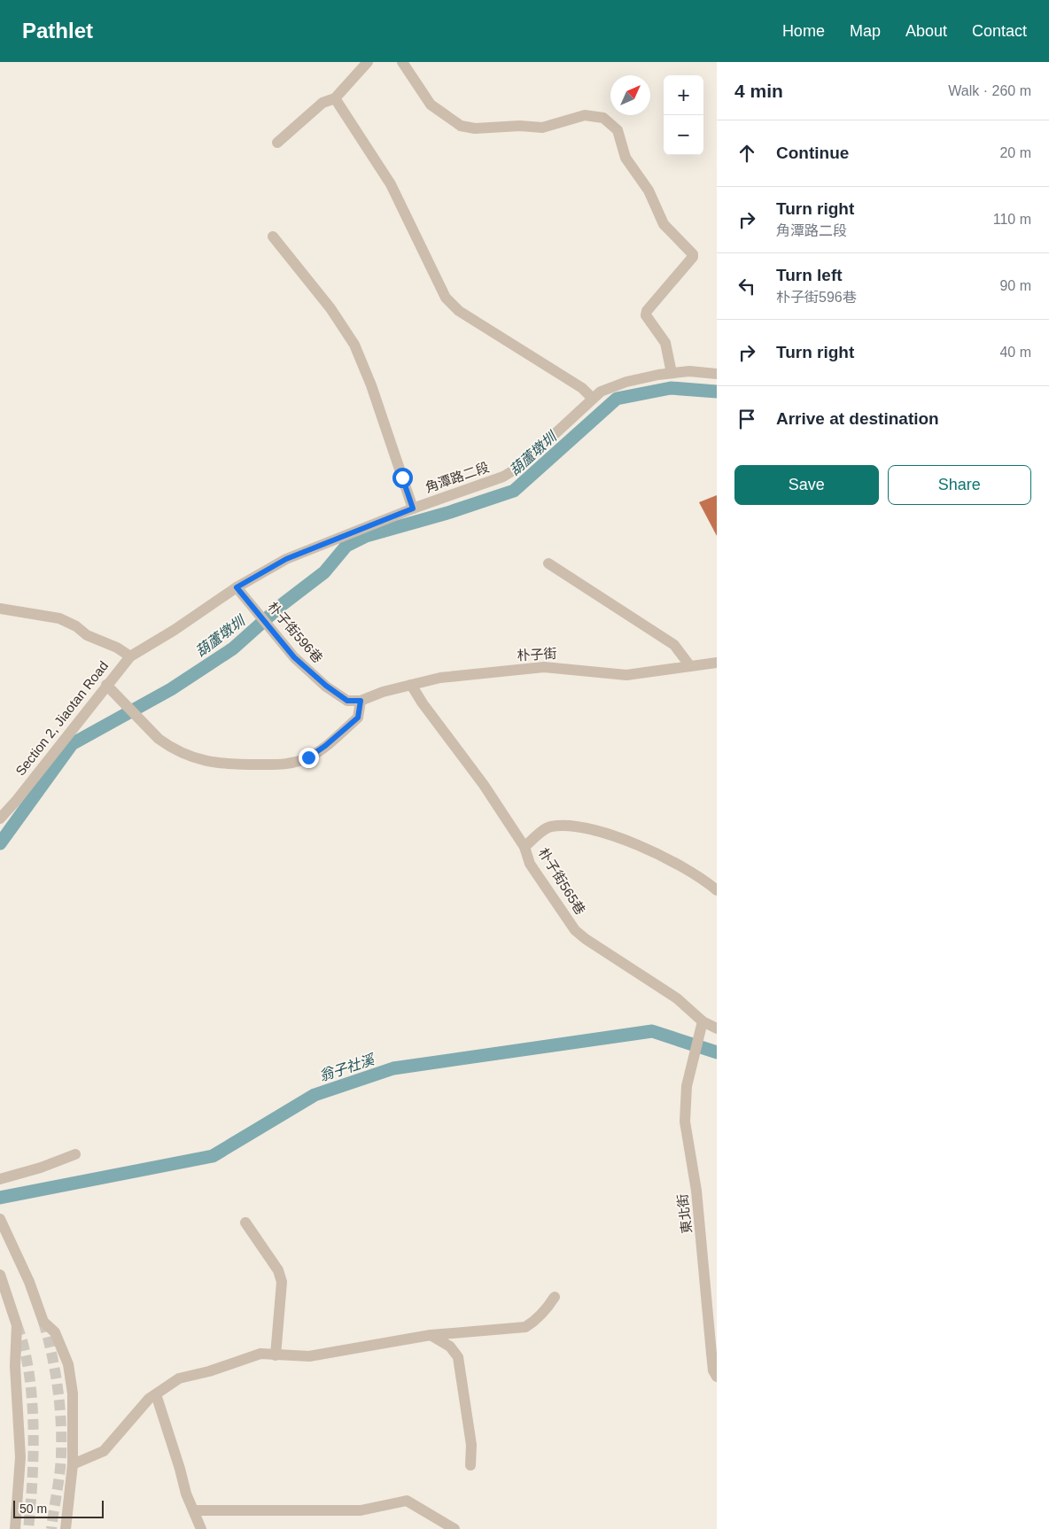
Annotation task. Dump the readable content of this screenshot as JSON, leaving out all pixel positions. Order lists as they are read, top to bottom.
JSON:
{
  "streets": {
    "street": [
      "角潭路二段",
      "朴子街596巷",
      "朴子街",
      "Section 2, Jiaotan Road",
      "朴子街565巷",
      "東北街"
    ]
  },
  "crossings": [
    ["角潭路二段", "朴子街596巷"],
    ["角潭路二段", "Section 2, Jiaotan Road"],
    ["朴子街596巷", "朴子街"],
    ["朴子街", "朴子街565巷"],
    ["朴子街565巷", "東北街"]
  ],
  "water": ["葫蘆墩圳", "翁子社溪"],
  "scale_bar": "50 m",
  "north": "top right",
  "page": {
    "header": "Pathlet",
    "nav": [
      "Home",
      "Map",
      "About",
      "Contact"
    ],
    "heading": ["4 min", "Walk · 260 m"],
    "map_buttons": ["+", "−"],
    "list": [
      ["Continue", "20 m"],
      ["Turn right", "角潭路二段", "110 m"],
      ["Turn left", "朴子街596巷", "90 m"],
      ["Turn right", "40 m"],
      "Arrive at destination"
    ],
    "buttons": ["Save", "Share"],
    "scale": "50 m"
  }
}
